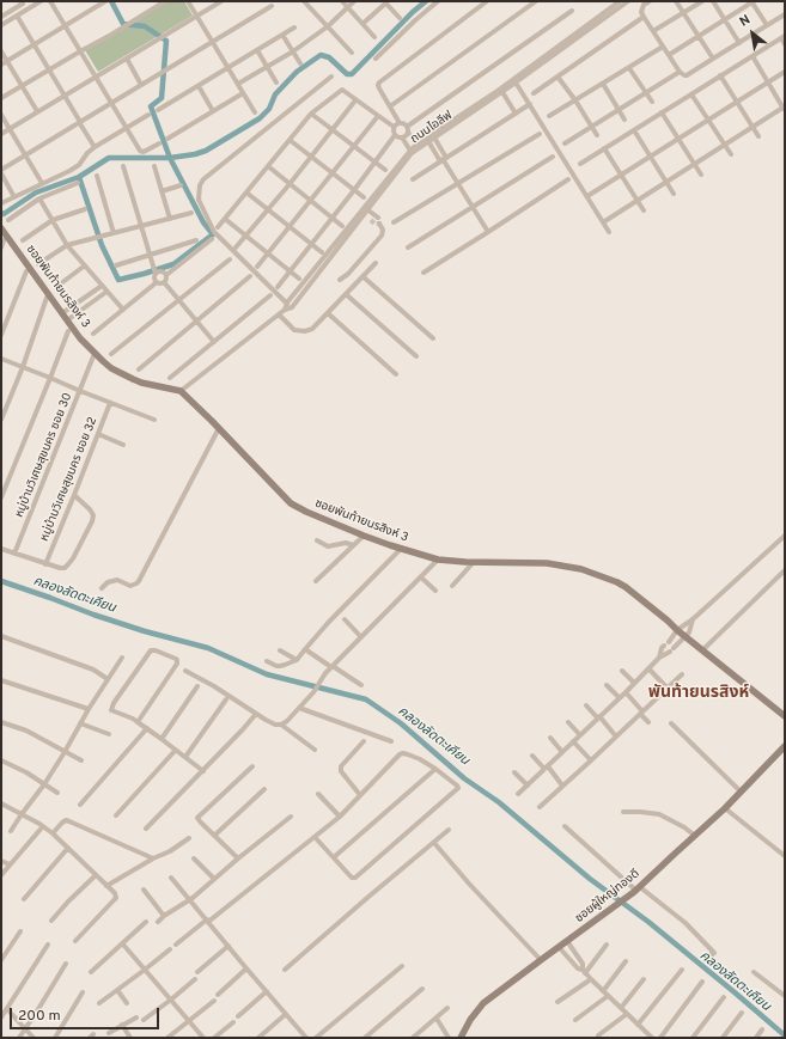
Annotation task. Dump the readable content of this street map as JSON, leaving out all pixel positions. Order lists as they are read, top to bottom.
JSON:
{
  "streets": {
    "street": [
      "ถนนไอลีฟ",
      "ซอยพันท้ายนรสิงห์ 3",
      "หมู่บ้านวิเศษสุขนคร ซอย 30",
      "หมู่บ้านวิเศษสุขนคร ซอย 32",
      "ซอยผู้ใหญ่ทองดี"
    ]
  },
  "districts": ["พันท้ายนรสิงห์"],
  "water": ["คลองลัดตะเคียน"],
  "scale_bar": "200 m",
  "north": "top left"
}
